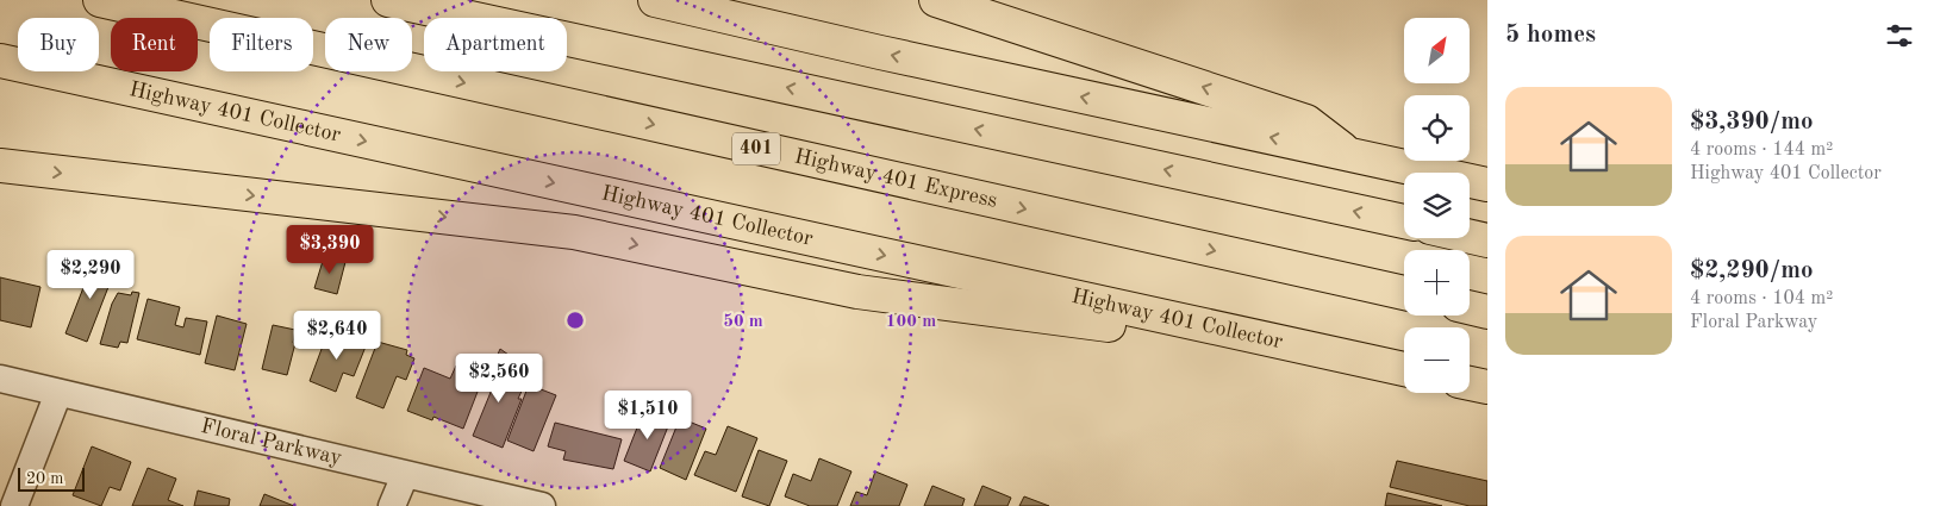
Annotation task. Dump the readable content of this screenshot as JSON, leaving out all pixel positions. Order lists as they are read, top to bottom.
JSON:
{
  "streets": {
    "highway": ["Highway 401 Collector", "401", "Highway 401 Express"],
    "street": ["Floral Parkway"]
  },
  "scale_bar": "20 m",
  "north": "top right",
  "page": {
    "heading": "5 homes",
    "map_buttons": ["+", "−"],
    "chip": [
      "Buy",
      "Rent",
      "Filters",
      "New",
      "Apartment"
    ],
    "list": [
      {
        "name": "$3,390/mo",
        "note": "4 rooms · 144 m² · Highway 401 Collector"
      },
      {
        "name": "$2,290/mo",
        "note": "4 rooms · 104 m² · Floral Parkway"
      }
    ],
    "price": [
      "$3,390",
      "$2,290",
      "$2,640",
      "$2,560",
      "$1,510"
    ],
    "scale": "20 m"
  },
  "rings": ["50 m", "100 m"]
}
